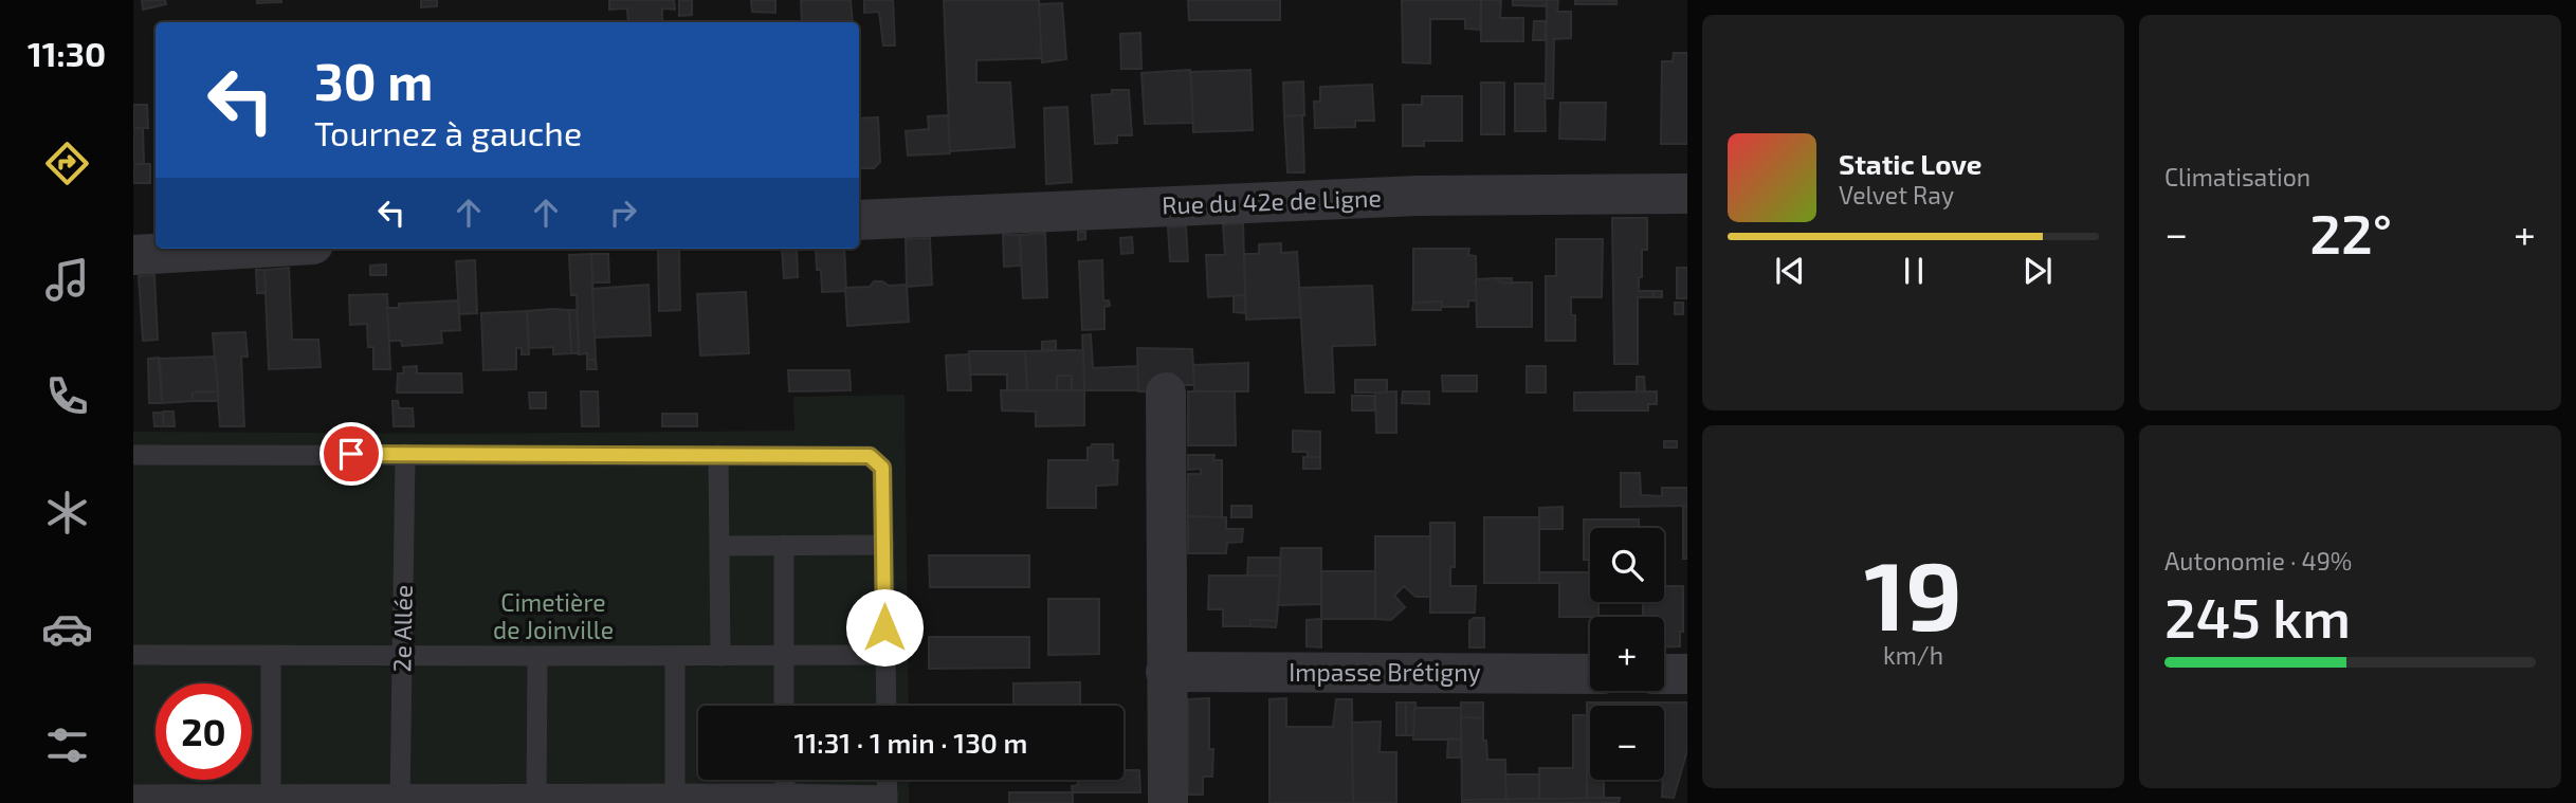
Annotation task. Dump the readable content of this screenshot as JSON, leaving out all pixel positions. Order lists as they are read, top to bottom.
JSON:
{
  "streets": {
    "street": ["Rue du 42e de Ligne", "Impasse Brétigny"],
    "lane": ["2e Allée"]
  },
  "parks": ["Cimetière de Joinville"],
  "page": {
    "tabs": "11:30",
    "tile": [
      "Climatisation",
      ["19", "km/h"],
      ["Autonomie · 49%", "245 km"]
    ],
    "turn": ["30 m", "Tournez à gauche"],
    "song": ["Static Love", "Velvet Ray"],
    "heat": ["−", "22°", "+"],
    "map_buttons": ["+", "−"],
    "limit": "20",
    "trip": "11:31 · 1 min · 130 m"
  }
}
